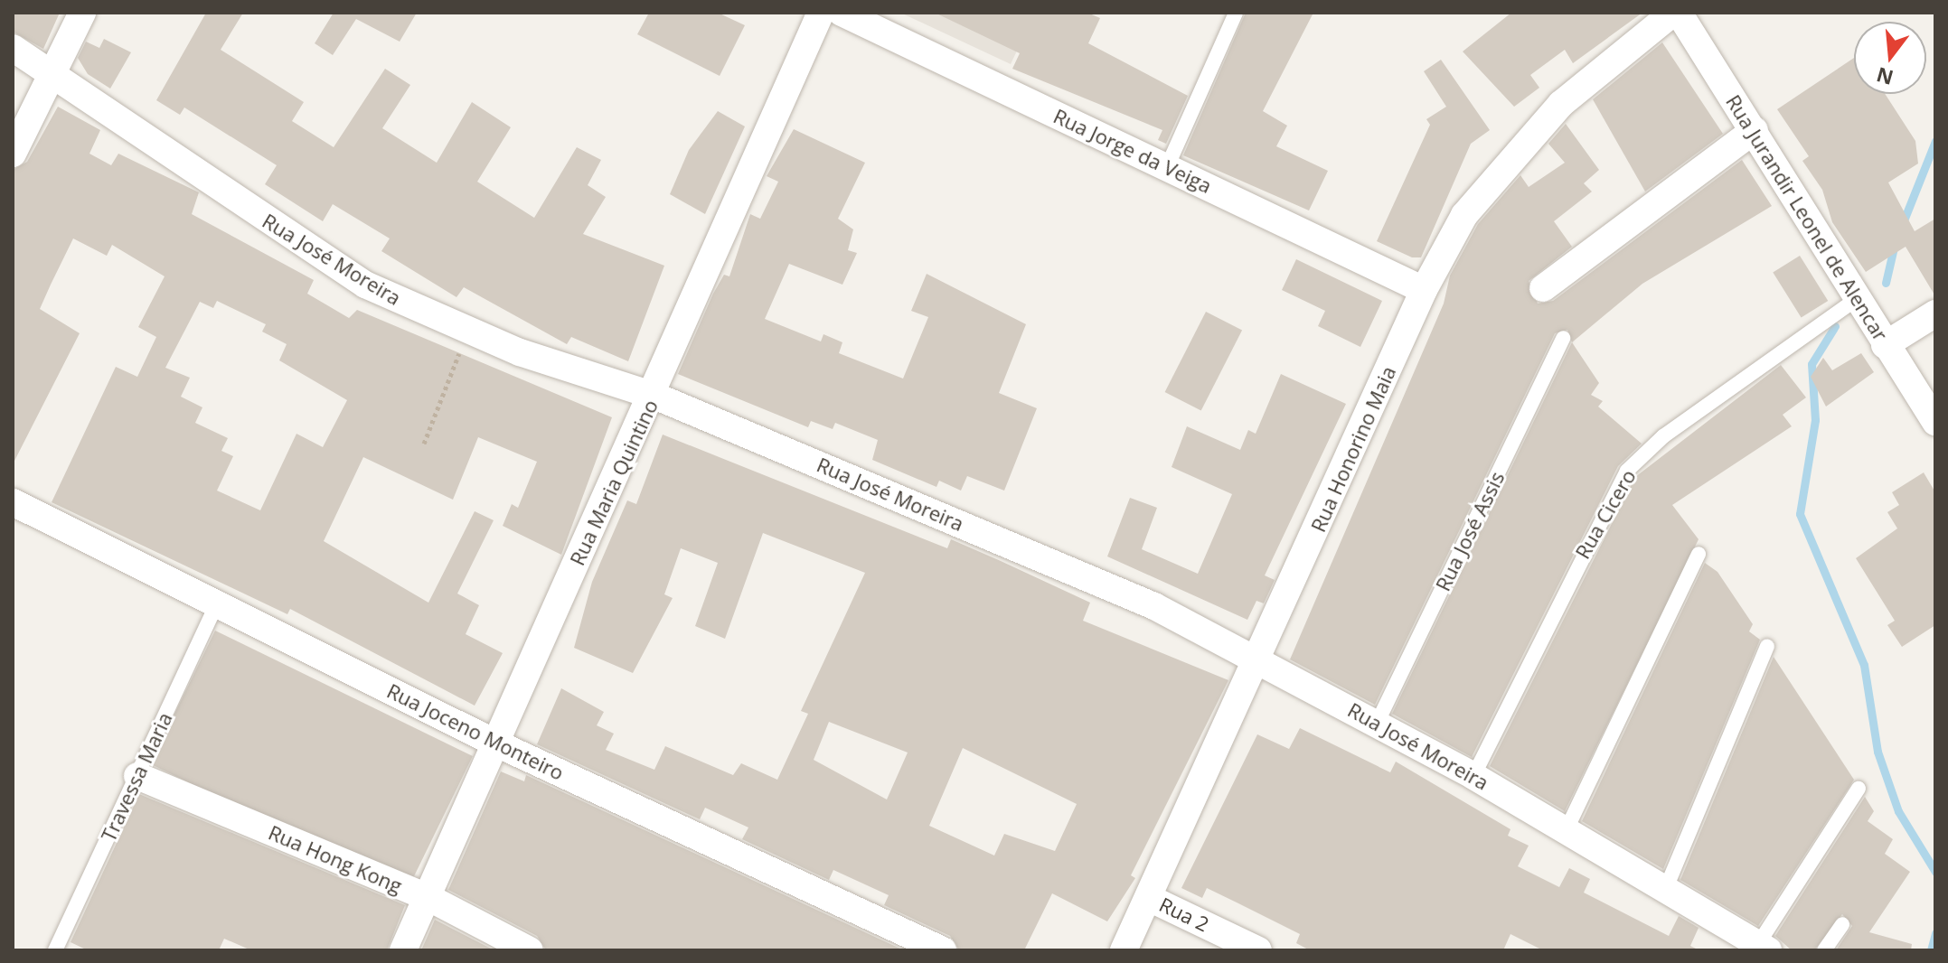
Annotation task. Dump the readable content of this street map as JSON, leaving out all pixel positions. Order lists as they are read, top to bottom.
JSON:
{
  "streets": {
    "street": [
      "Rua Jorge da Veiga",
      "Rua Jurandir Leonel de Alencar",
      "Rua José Moreira",
      "Rua Honorino Maia",
      "Rua Maria Quintino",
      "Rua Joceno Monteiro",
      "Rua Hong Kong",
      "Rua 2"
    ],
    "lane": ["Rua Cicero", "Rua José Assis", "Travessa Maria"]
  },
  "crossings": [
    ["Rua Jorge da Veiga", "Rua Honorino Maia"],
    ["Rua Jurandir Leonel de Alencar", "Rua Honorino Maia"],
    ["Rua Jurandir Leonel de Alencar", "Rua Cicero"],
    ["Rua José Moreira", "Rua Honorino Maia"],
    ["Rua José Moreira", "Rua Maria Quintino"],
    ["Rua José Moreira", "Rua Cicero"],
    ["Rua José Moreira", "Rua José Assis"],
    ["Rua Honorino Maia", "Rua 2"],
    ["Rua Maria Quintino", "Rua Joceno Monteiro"],
    ["Rua Maria Quintino", "Rua Hong Kong"],
    ["Rua Joceno Monteiro", "Travessa Maria"],
    ["Travessa Maria", "Rua Hong Kong"]
  ],
  "north": "bottom"
}
